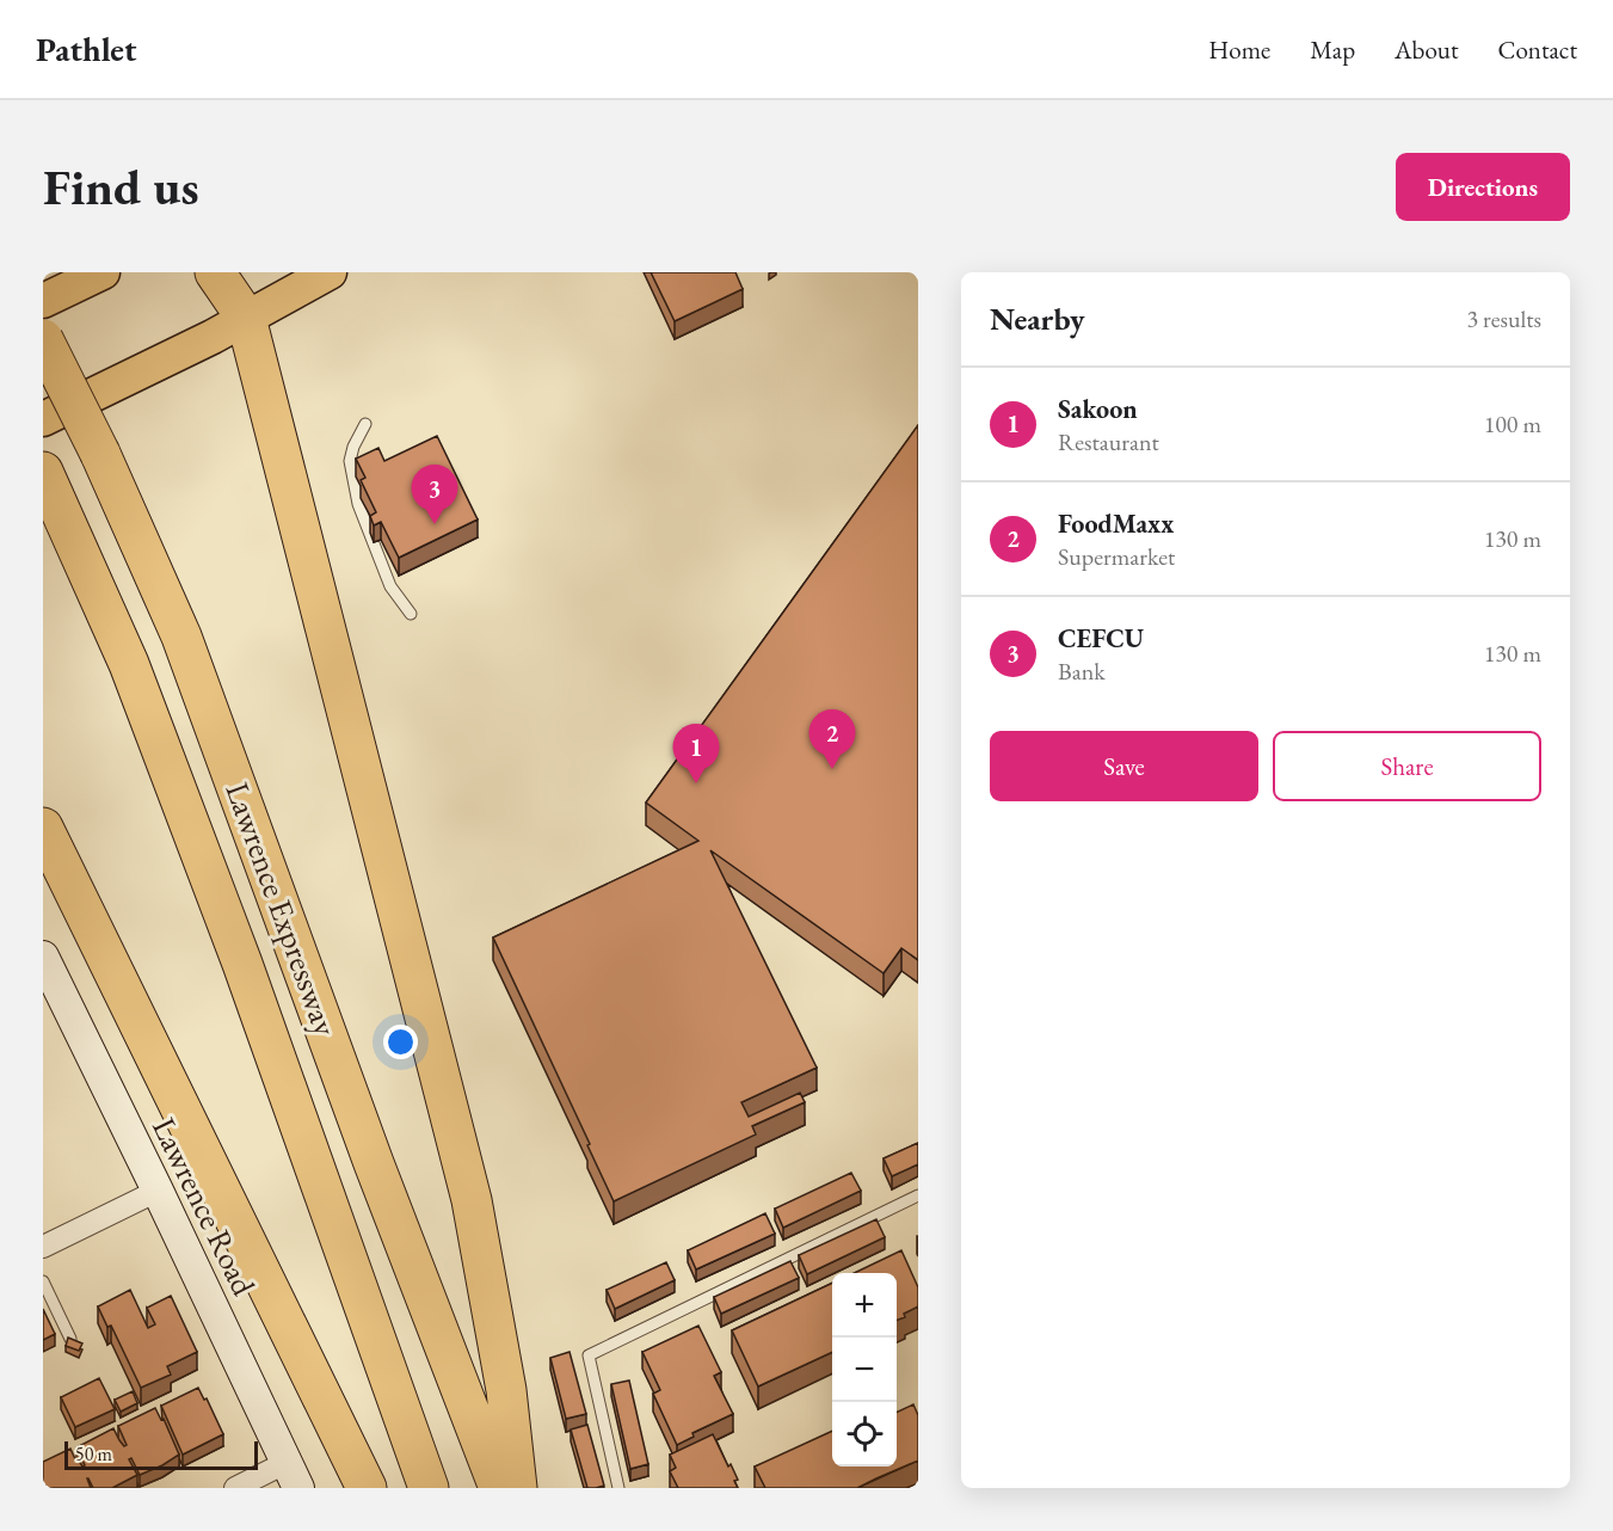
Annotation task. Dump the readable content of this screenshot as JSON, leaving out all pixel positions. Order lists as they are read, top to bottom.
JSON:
{
  "streets": {
    "highway": ["Lawrence Expressway"],
    "street": ["Lawrence Road"]
  },
  "scale_bar": "50 m",
  "page": {
    "header": "Pathlet",
    "nav": [
      "Home",
      "Map",
      "About",
      "Contact"
    ],
    "buttons": [
      "Directions",
      ["Save", "Share"]
    ],
    "title": "Find us",
    "heading": ["Nearby", "3 results"],
    "list": [
      {
        "mark": "1",
        "name": "Sakoon",
        "note": "Restaurant",
        "value": "100 m"
      },
      {
        "mark": "2",
        "name": "FoodMaxx",
        "note": "Supermarket",
        "value": "130 m"
      },
      {
        "mark": "3",
        "name": "CEFCU",
        "note": "Bank",
        "value": "130 m"
      }
    ],
    "pins": ["3", "2", "1"],
    "map_buttons": ["+", "−"],
    "scale": "50 m"
  }
}
